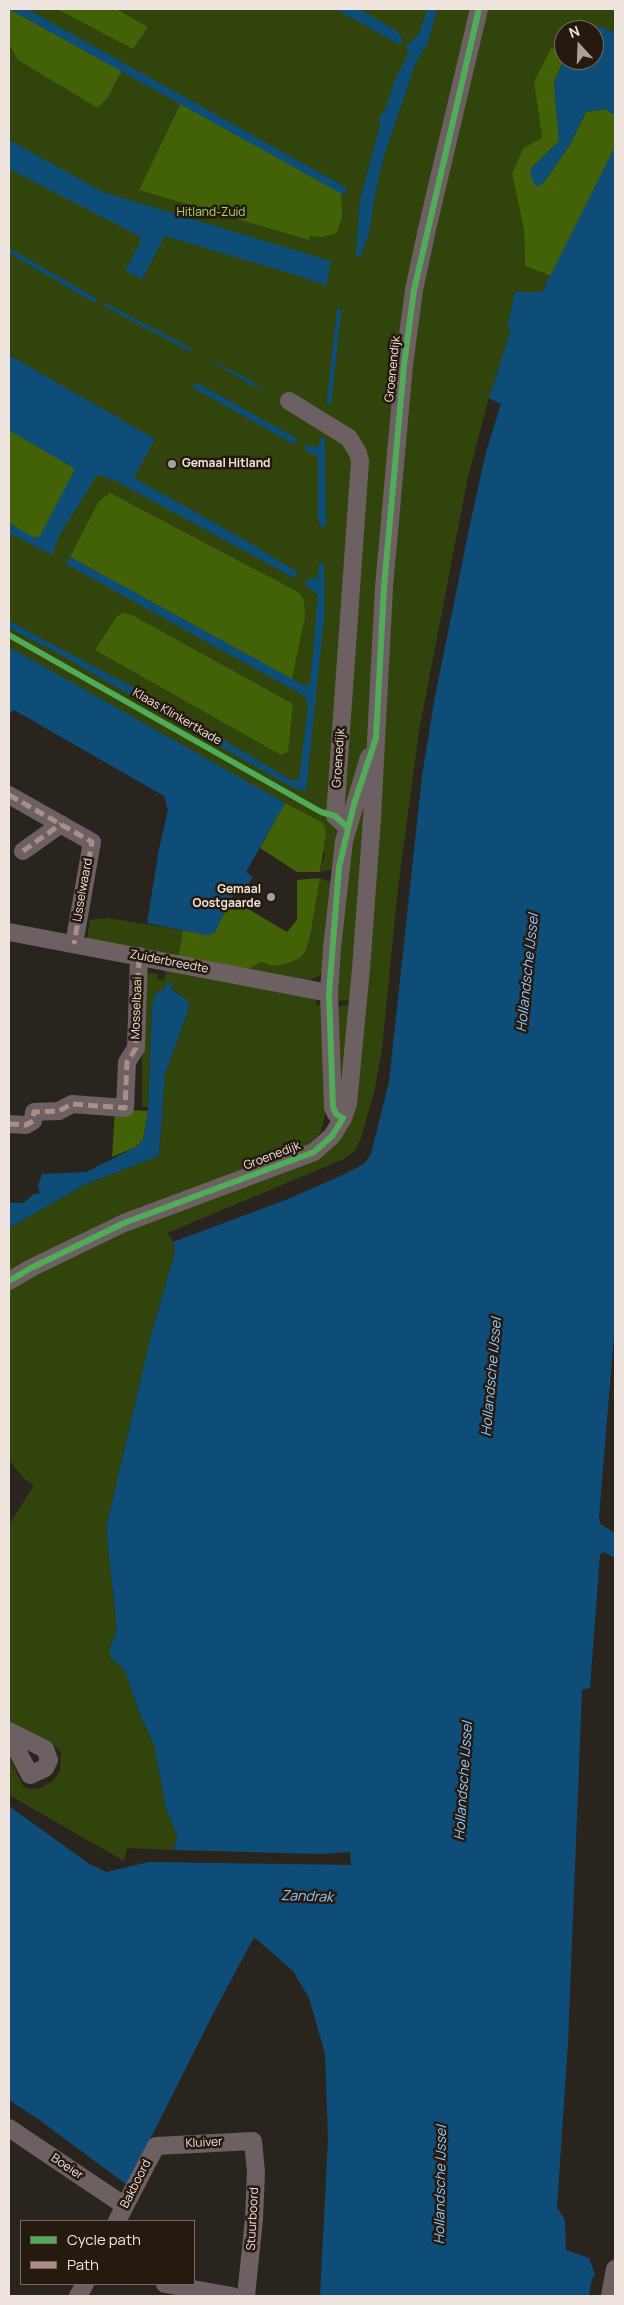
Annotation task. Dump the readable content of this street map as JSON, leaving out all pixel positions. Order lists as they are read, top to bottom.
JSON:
{
  "streets": {
    "street": [
      "Groenendijk",
      "Groenedijk",
      "IJsselwaard",
      "Zuiderbreedte",
      "Mosselbaai",
      "Kluiver",
      "Boeier",
      "Bakboord",
      "Stuurboord"
    ],
    "cycle path": ["Klaas Klinkertkade"]
  },
  "crossings": [
    ["Groenendijk", "Groenedijk"],
    ["Groenedijk", "Zuiderbreedte"],
    ["IJsselwaard", "Zuiderbreedte"],
    ["Zuiderbreedte", "Mosselbaai"],
    ["Kluiver", "Bakboord"],
    ["Kluiver", "Stuurboord"],
    ["Boeier", "Bakboord"]
  ],
  "water": ["Hollandsche IJssel", "Zandrak"],
  "parks": ["Hitland-Zuid"],
  "places": ["Gemaal Hitland", "Gemaal Oostgaarde"],
  "legend": ["Cycle path", "Path"],
  "north": "top"
}
